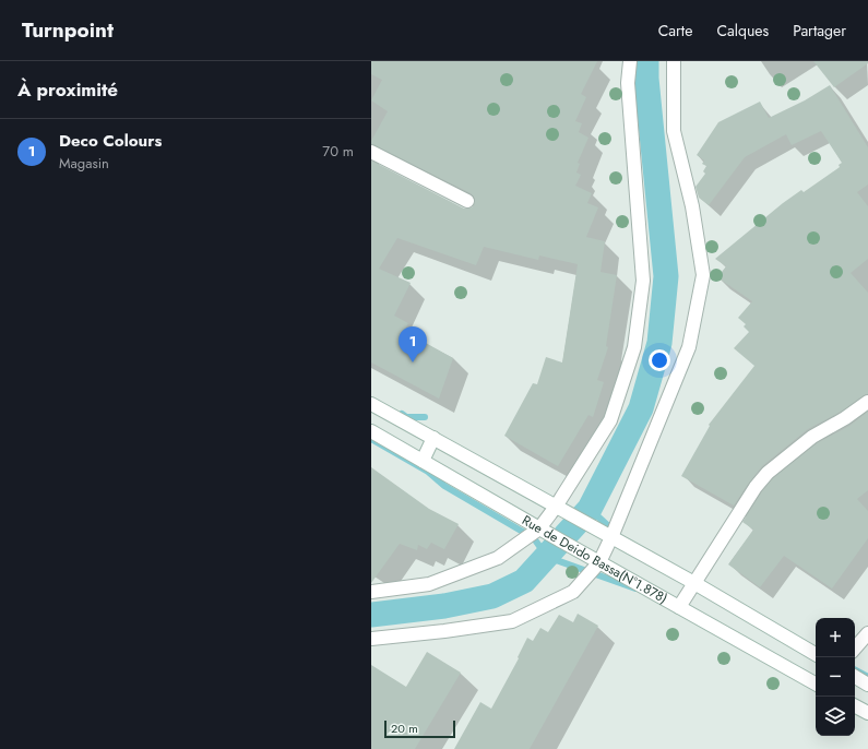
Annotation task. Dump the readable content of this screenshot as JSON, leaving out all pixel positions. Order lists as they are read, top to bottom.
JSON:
{
  "streets": {
    "street": ["Rue de Deido Bassa(N°1.878)"]
  },
  "scale_bar": "20 m",
  "page": {
    "header": "Turnpoint",
    "nav": ["Carte", "Calques", "Partager"],
    "heading": "À proximité",
    "list": [
      {
        "mark": "1",
        "name": "Deco Colours",
        "note": "Magasin",
        "value": "70 m"
      }
    ],
    "pins": "1",
    "map_buttons": ["+", "−"],
    "scale": "20 m"
  }
}
